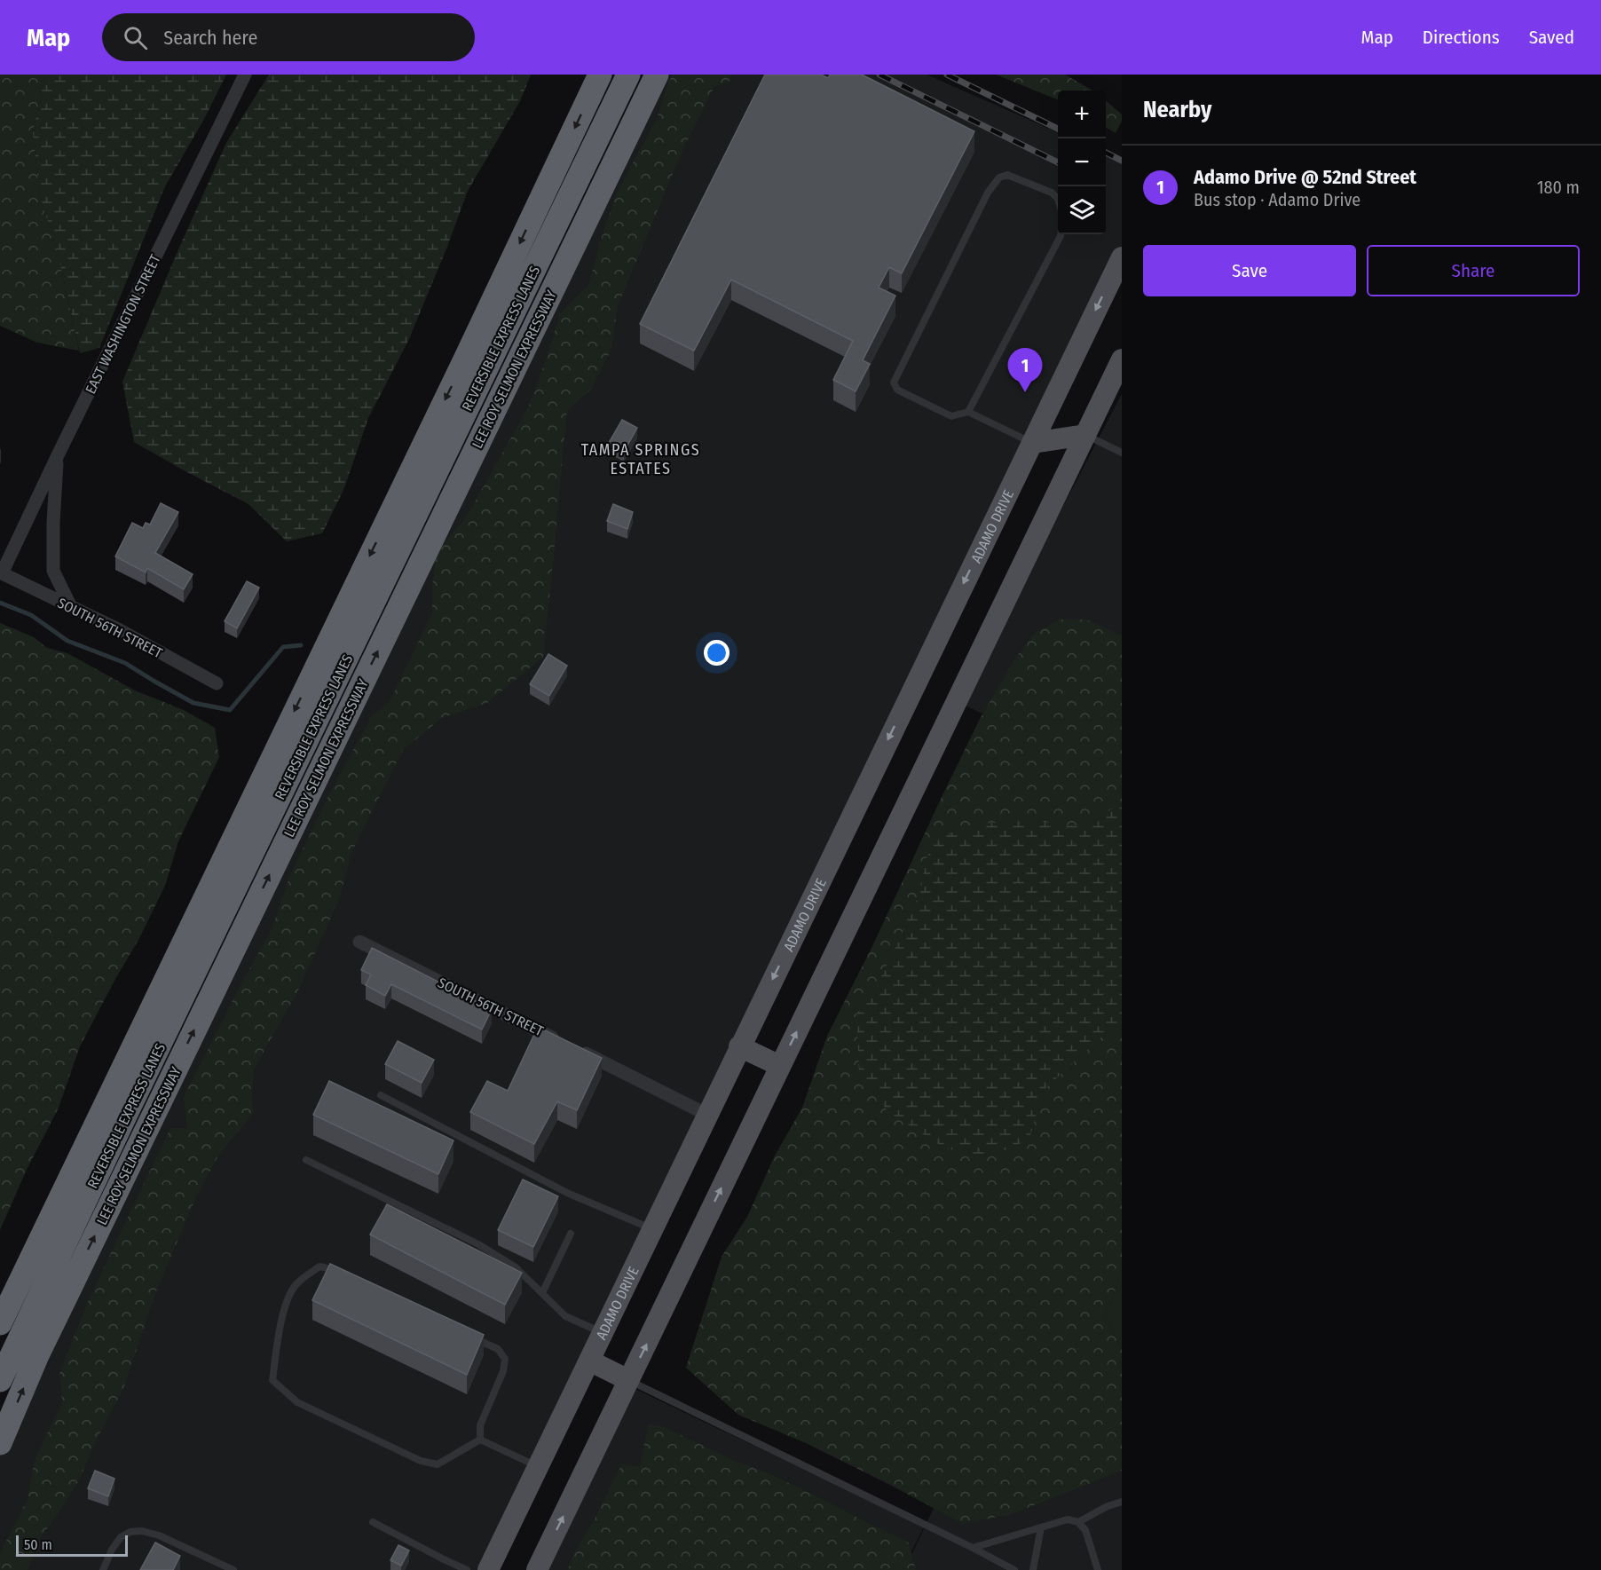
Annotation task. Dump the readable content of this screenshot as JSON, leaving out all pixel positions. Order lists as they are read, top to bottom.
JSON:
{
  "streets": {
    "highway": ["REVERSIBLE EXPRESS LANES", "LEE ROY SELMON EXPRESSWAY"],
    "main road": ["ADAMO DRIVE"],
    "street": ["EAST WASHINGTON STREET", "SOUTH 56TH STREET"]
  },
  "crossings": [
    ["EAST WASHINGTON STREET", "SOUTH 56TH STREET"],
    ["ADAMO DRIVE", "SOUTH 56TH STREET"]
  ],
  "districts": ["TAMPA SPRINGS ESTATES"],
  "scale_bar": "50 m",
  "page": {
    "header": "Map",
    "search": "Search here",
    "nav": ["Map", "Directions", "Saved"],
    "heading": "Nearby",
    "map_buttons": ["+", "−"],
    "list": [
      {
        "mark": "1",
        "name": "Adamo Drive @ 52nd Street",
        "note": "Bus stop · Adamo Drive",
        "value": "180 m"
      }
    ],
    "buttons": ["Save", "Share"],
    "pins": "1",
    "scale": "50 m"
  }
}
